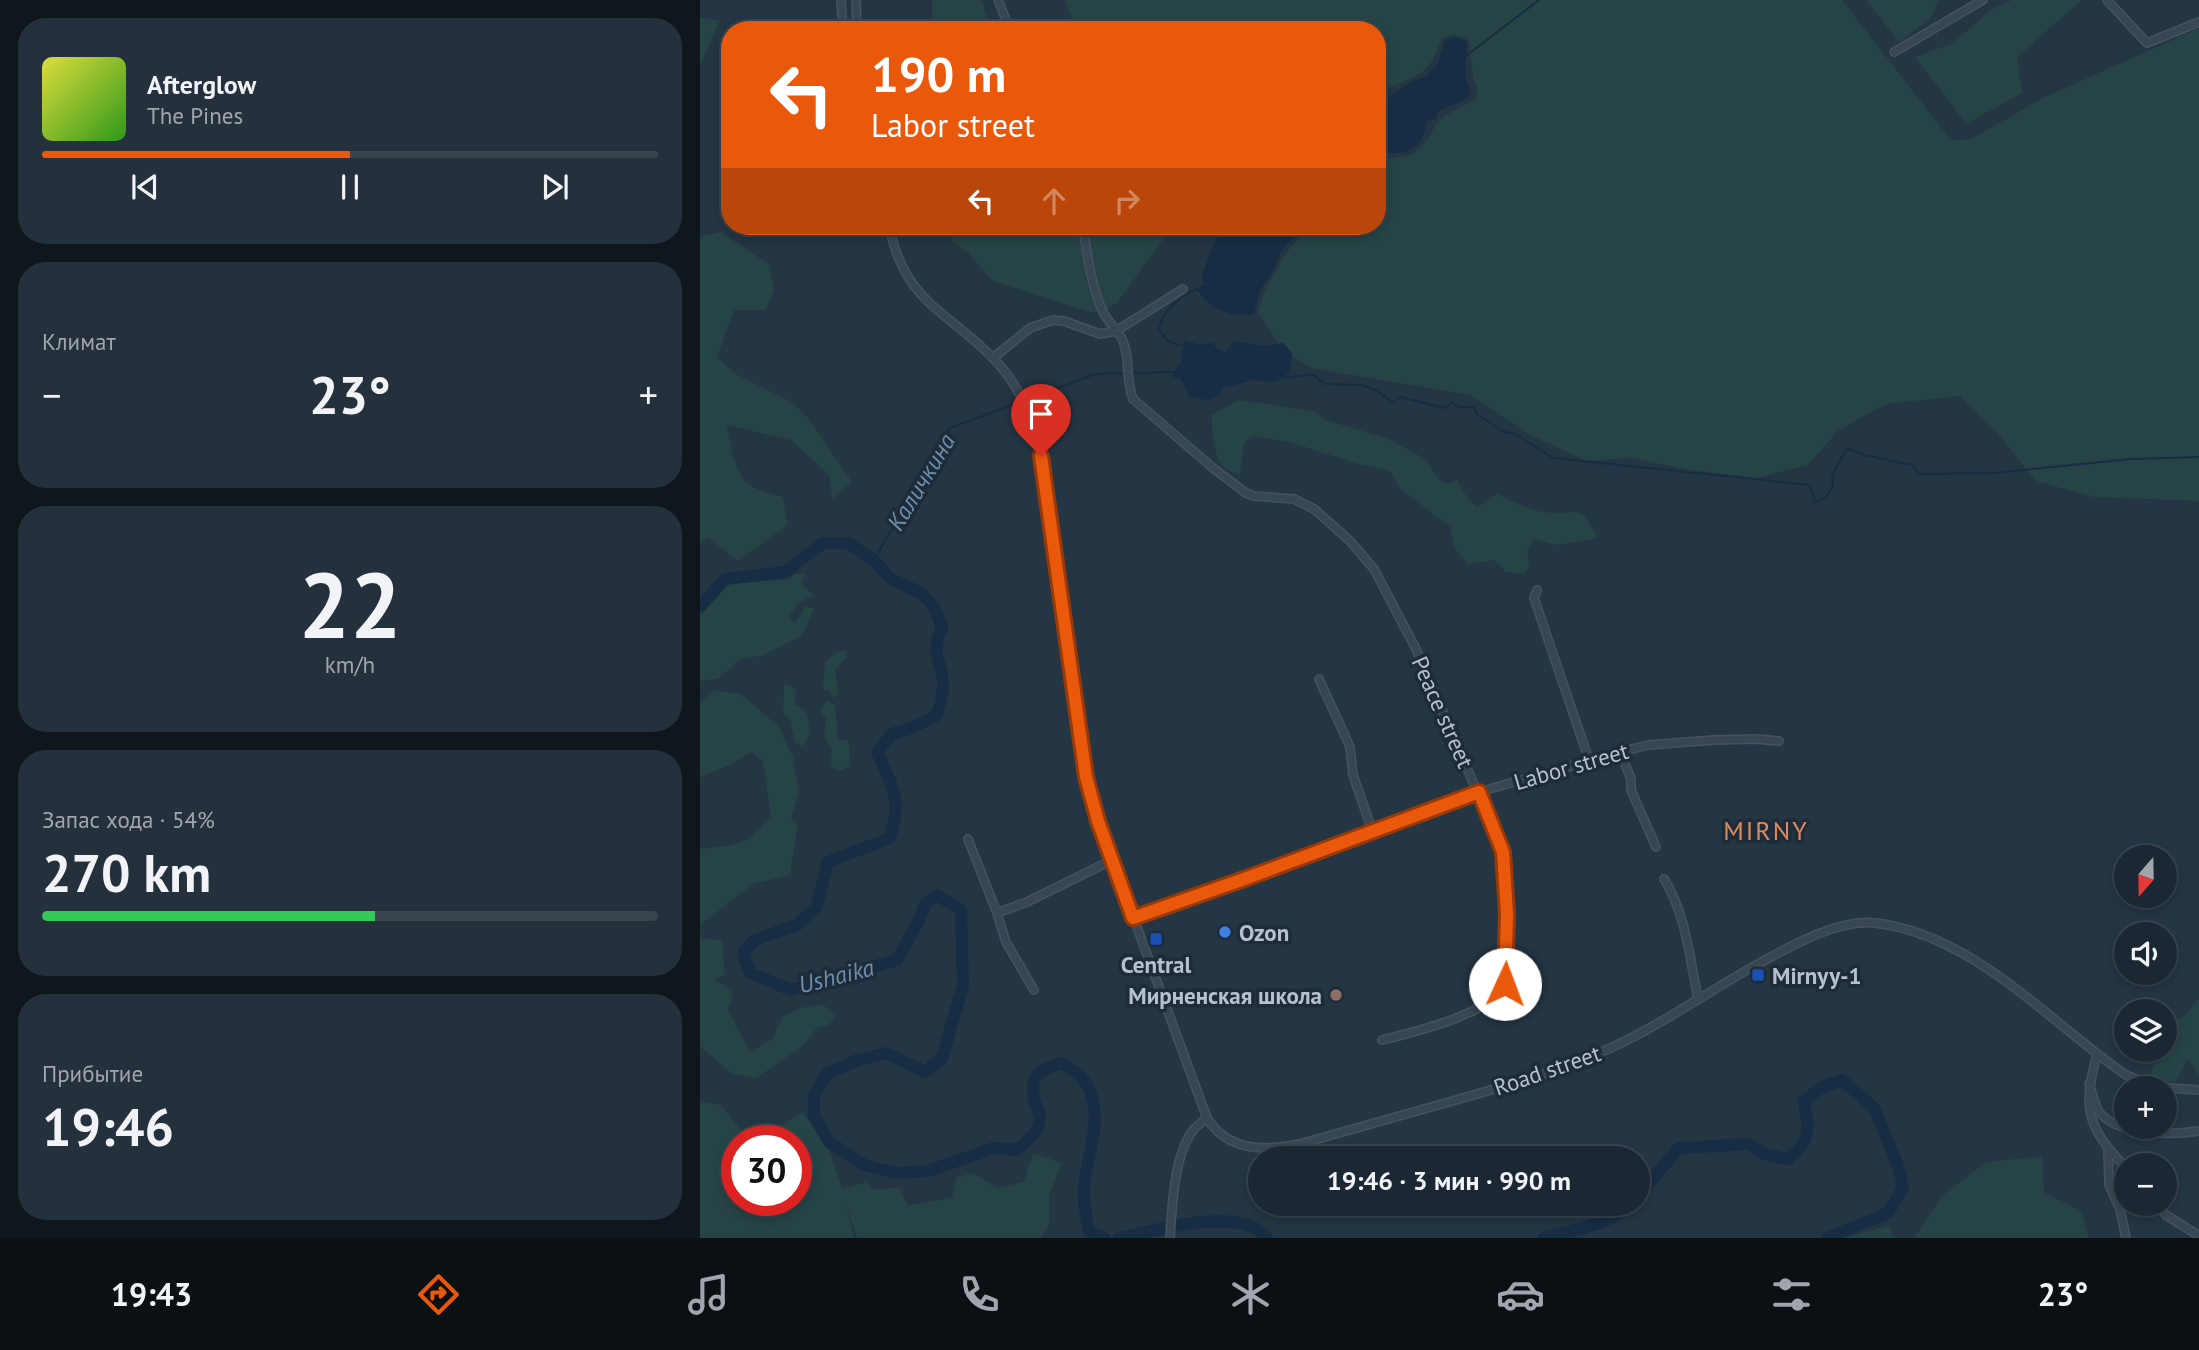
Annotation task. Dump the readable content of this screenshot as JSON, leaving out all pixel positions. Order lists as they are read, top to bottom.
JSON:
{
  "streets": {
    "street": ["Peace street", "Labor street", "Road street"]
  },
  "crossings": [
    ["Peace street", "Labor street"]
  ],
  "districts": ["MIRNY"],
  "water": ["Каличкина", "Ushaika"],
  "places": {
    "other": ["Ozon", "Мирненская школа"],
    "transit": ["Central", "Mirnyy-1"]
  },
  "north": "bottom",
  "page": {
    "turn": ["190 m", "Labor street"],
    "song": ["Afterglow", "The Pines"],
    "tile": [
      "Климат",
      ["22", "km/h"],
      ["Запас хода · 54%", "270 km"],
      ["Прибытие", "19:46"]
    ],
    "heat": ["−", "23°", "+"],
    "map_buttons": ["+", "−"],
    "limit": "30",
    "trip": "19:46 · 3 мин · 990 m",
    "tabs": ["19:43", "23°"]
  }
}
